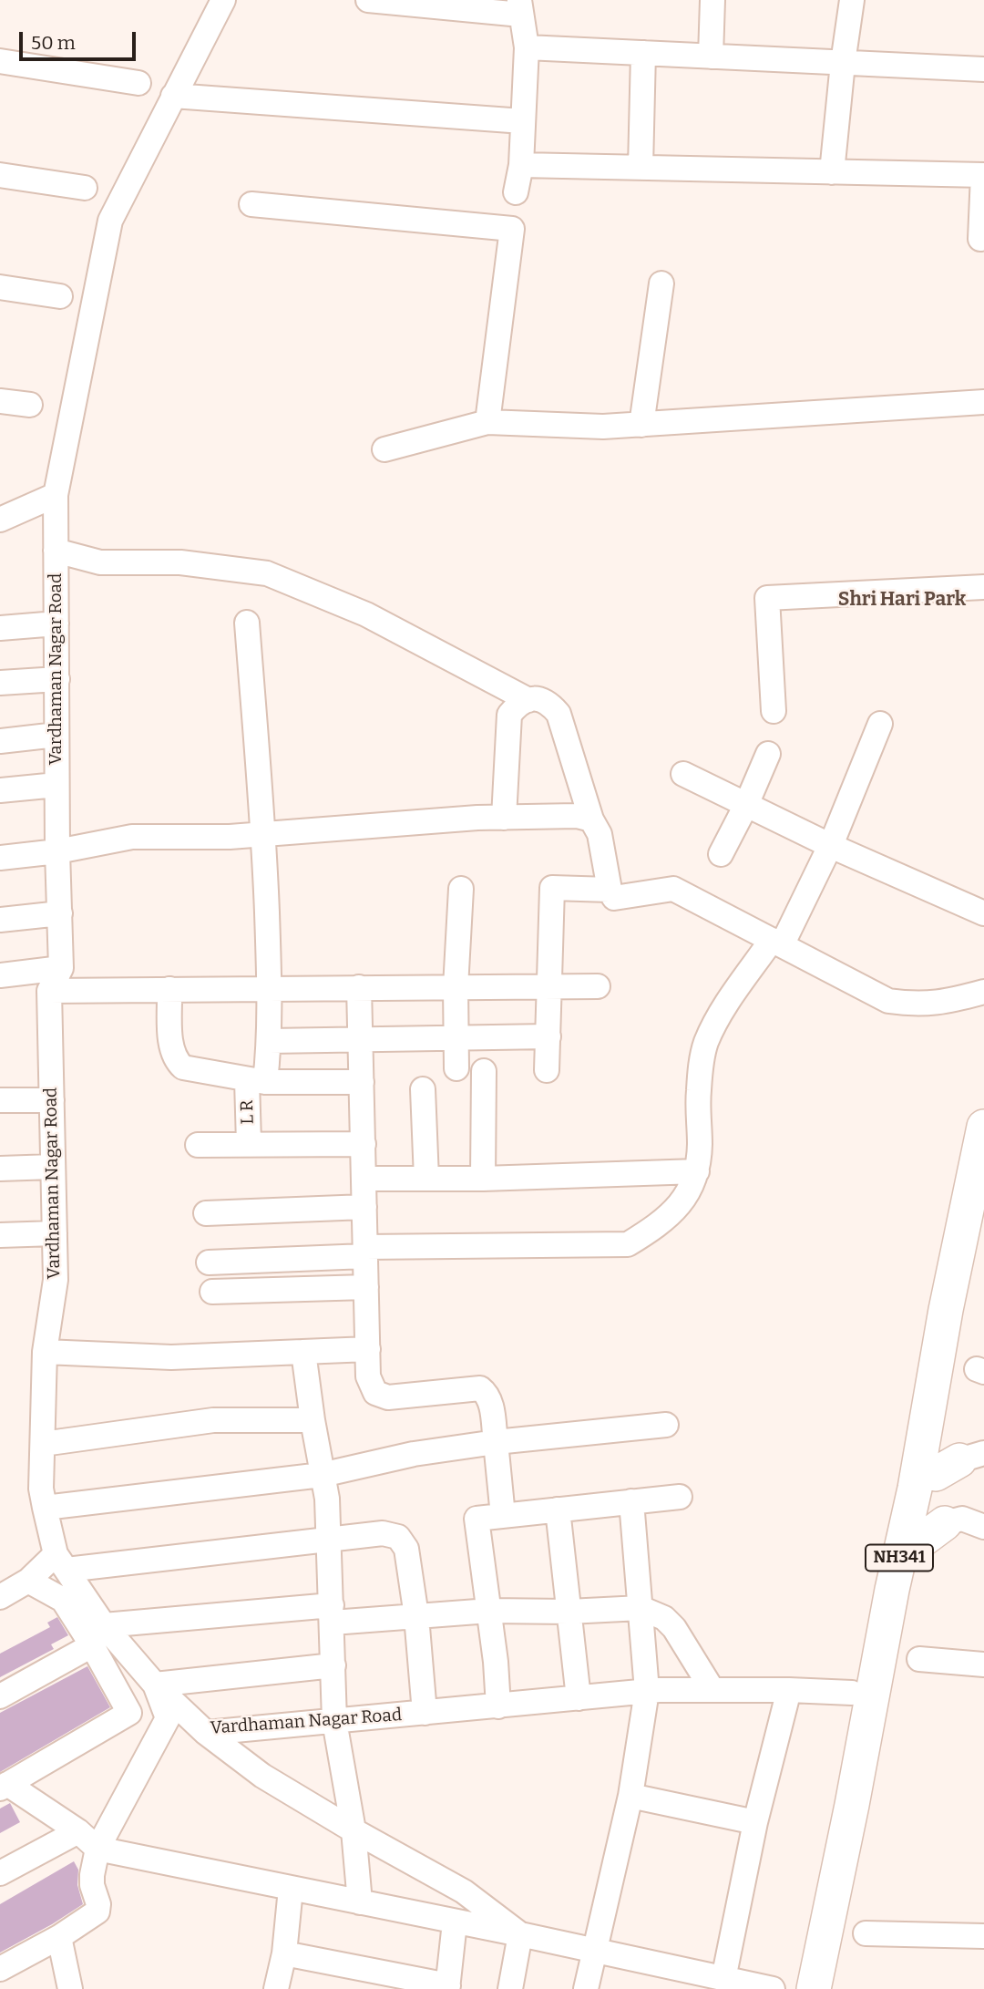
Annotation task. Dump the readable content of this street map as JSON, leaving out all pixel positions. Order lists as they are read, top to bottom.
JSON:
{
  "streets": {
    "highway": ["NH341"],
    "street": ["Vardhaman Nagar Road", "L R"]
  },
  "districts": ["Shri Hari Park"],
  "scale_bar": "50 m"
}
